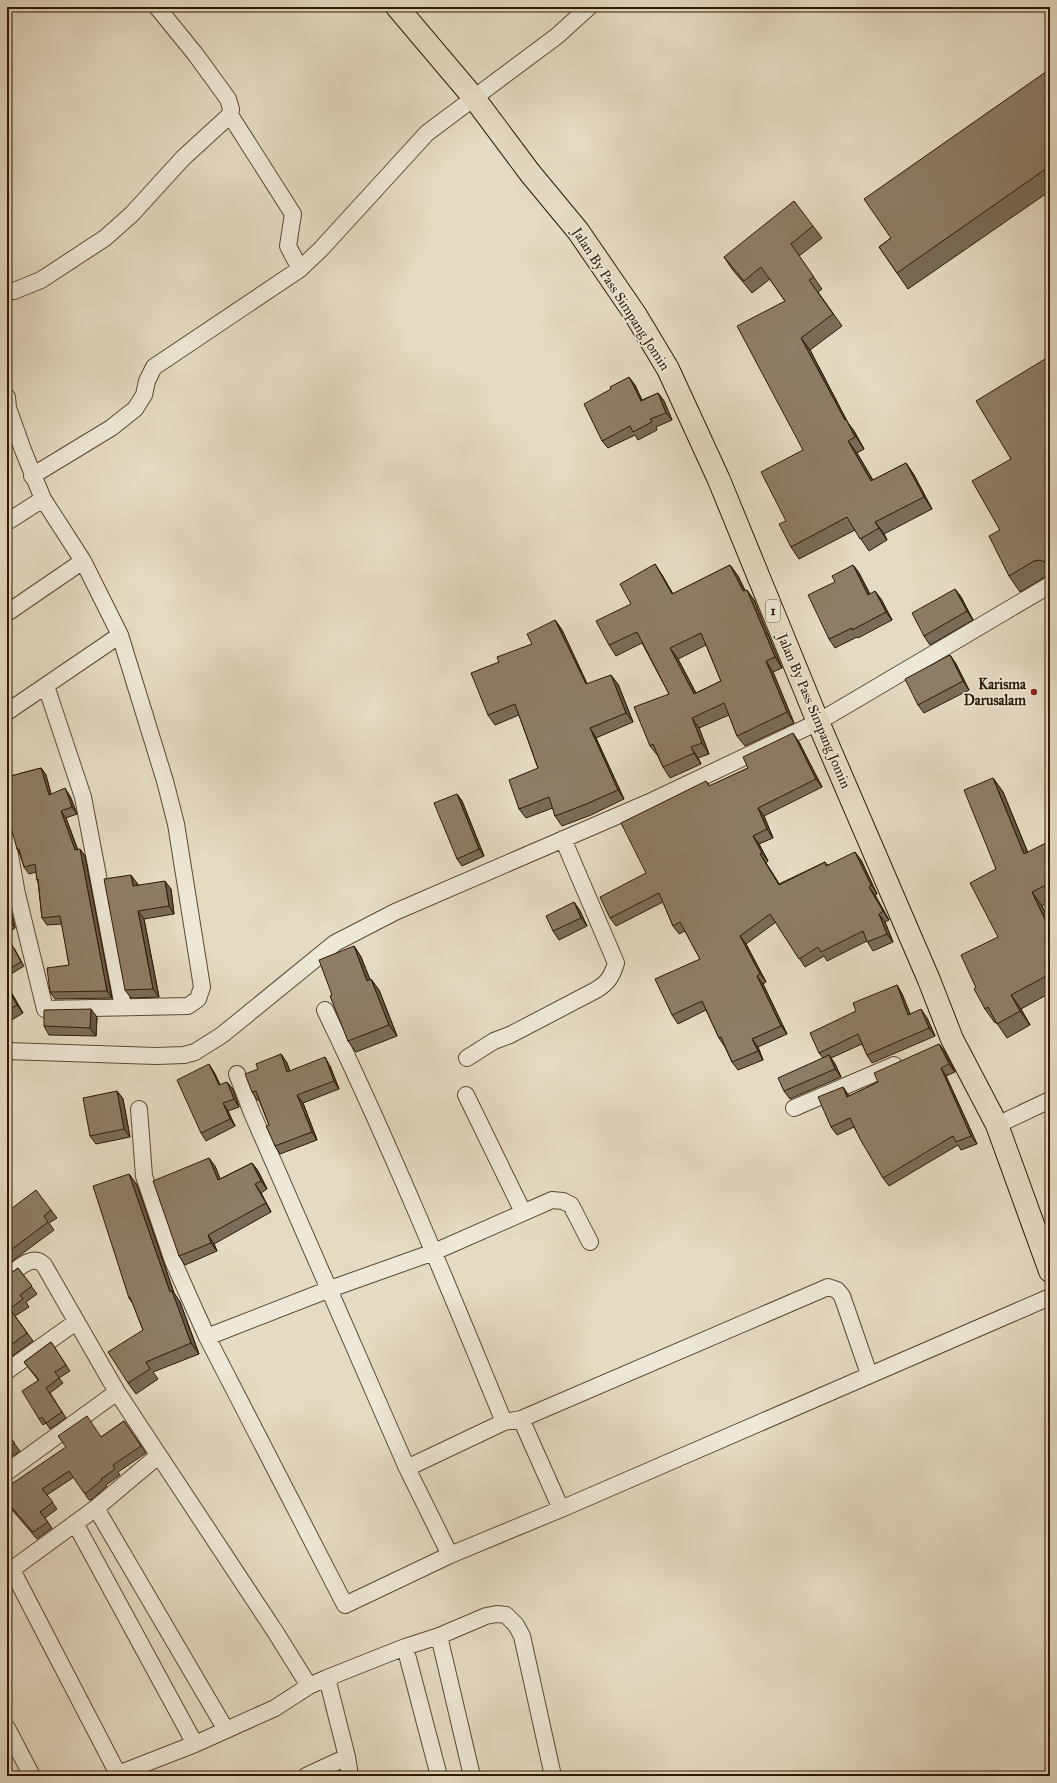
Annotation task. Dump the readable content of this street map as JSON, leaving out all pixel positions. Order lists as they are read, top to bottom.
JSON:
{
  "streets": {
    "highway": ["Jalan By Pass Simpang Jomin", "1"]
  },
  "places": ["Karisma Darusalam"]
}
